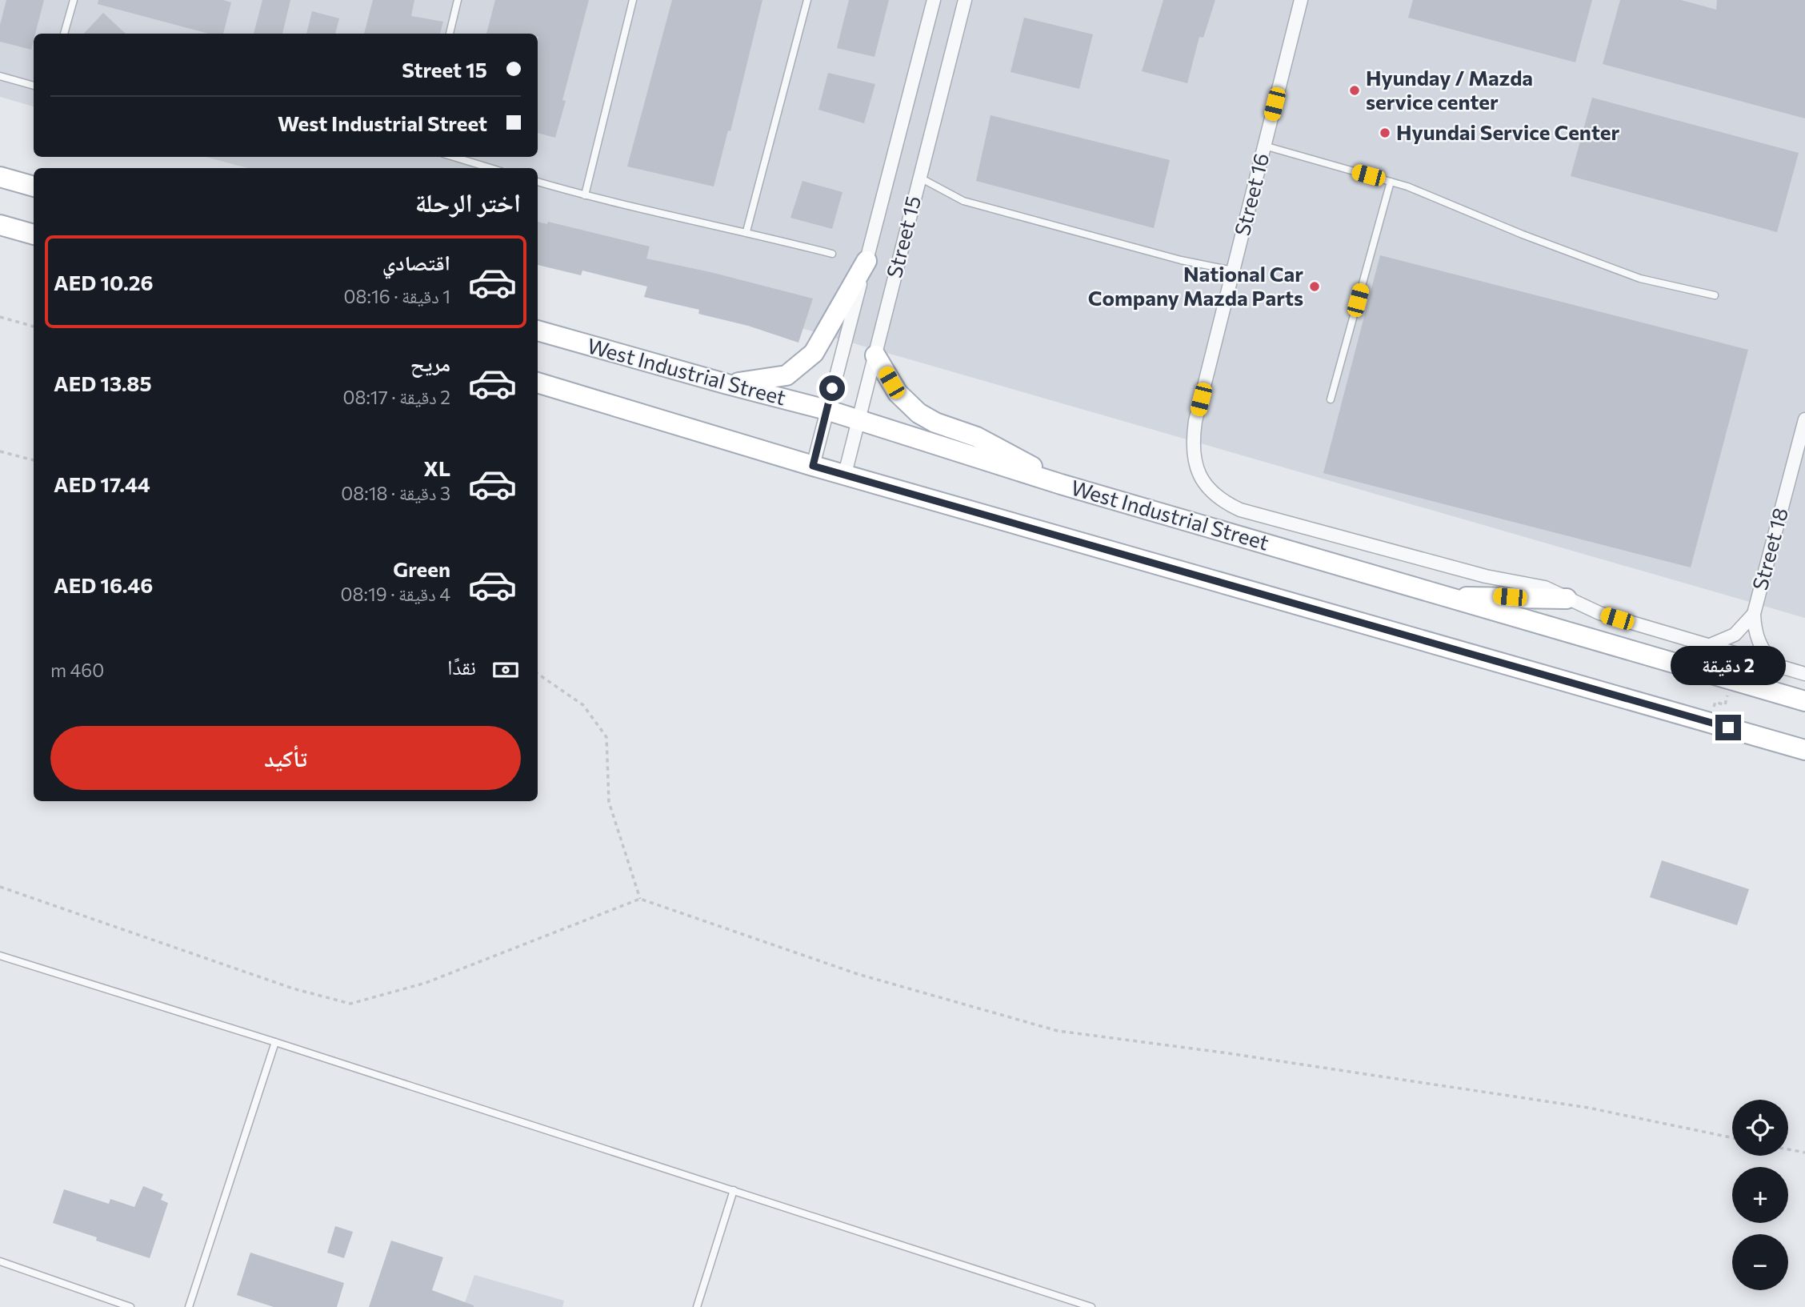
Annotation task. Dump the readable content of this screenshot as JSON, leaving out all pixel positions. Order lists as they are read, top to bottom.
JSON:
{
  "streets": {
    "main road": ["West Industrial Street"],
    "street": ["Street 16", "Street 15", "Street 18"]
  },
  "crossings": [
    ["Street 16", "West Industrial Street"],
    ["Street 15", "West Industrial Street"],
    ["West Industrial Street", "Street 18"]
  ],
  "places": ["Hyunday / Mazda service center", "Hyundai Service Center", "National Car Company Mazda Parts"],
  "page": {
    "banner": ["Street 15", "West Industrial Street"],
    "heading": "اختر الرحلة",
    "list": [
      {
        "name": "اقتصادي",
        "note": "1 دقيقة · 08:16",
        "value": "AED 10.26"
      },
      {
        "name": "مريح",
        "note": "2 دقيقة · 08:17",
        "value": "AED 13.85"
      },
      {
        "name": "XL",
        "note": "3 دقيقة · 08:18",
        "value": "AED 17.44"
      },
      {
        "name": "Green",
        "note": "4 دقيقة · 08:19",
        "value": "AED 16.46"
      }
    ],
    "pay": ["نقدًا", "460 m"],
    "bubble": "2 دقيقة",
    "buttons": "تأكيد",
    "map_buttons": ["+", "−"]
  }
}
